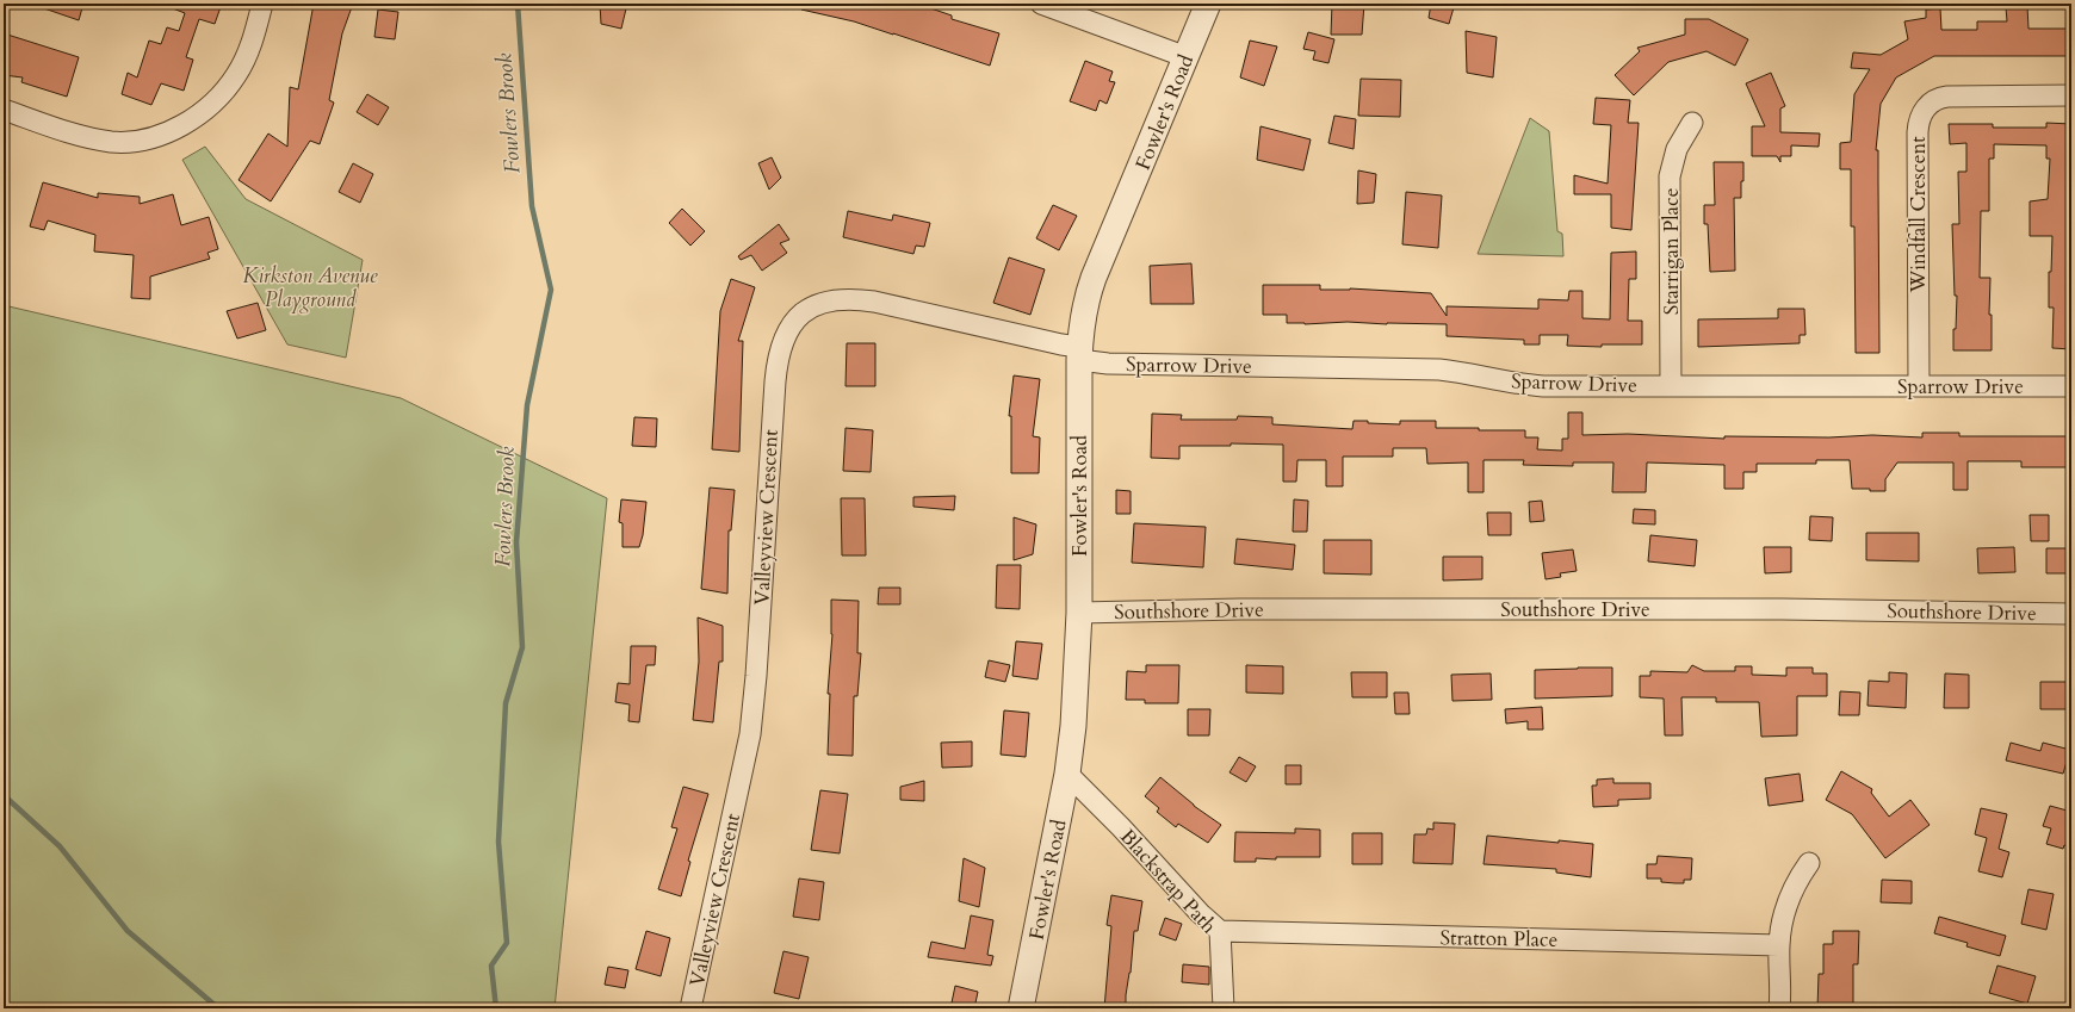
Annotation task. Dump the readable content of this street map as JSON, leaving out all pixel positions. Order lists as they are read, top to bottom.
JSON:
{
  "streets": {
    "street": [
      "Fowler's Road",
      "Windfall Crescent",
      "Starrigan Place",
      "Sparrow Drive",
      "Valleyview Crescent",
      "Southshore Drive",
      "Blackstrap Path",
      "Stratton Place"
    ]
  },
  "crossings": [
    ["Fowler's Road", "Sparrow Drive"],
    ["Fowler's Road", "Valleyview Crescent"],
    ["Fowler's Road", "Southshore Drive"],
    ["Fowler's Road", "Blackstrap Path"],
    ["Windfall Crescent", "Sparrow Drive"],
    ["Starrigan Place", "Sparrow Drive"],
    ["Sparrow Drive", "Valleyview Crescent"],
    ["Blackstrap Path", "Stratton Place"]
  ],
  "water": ["Fowlers Brook"],
  "parks": ["Kirkston Avenue Playground"]
}
